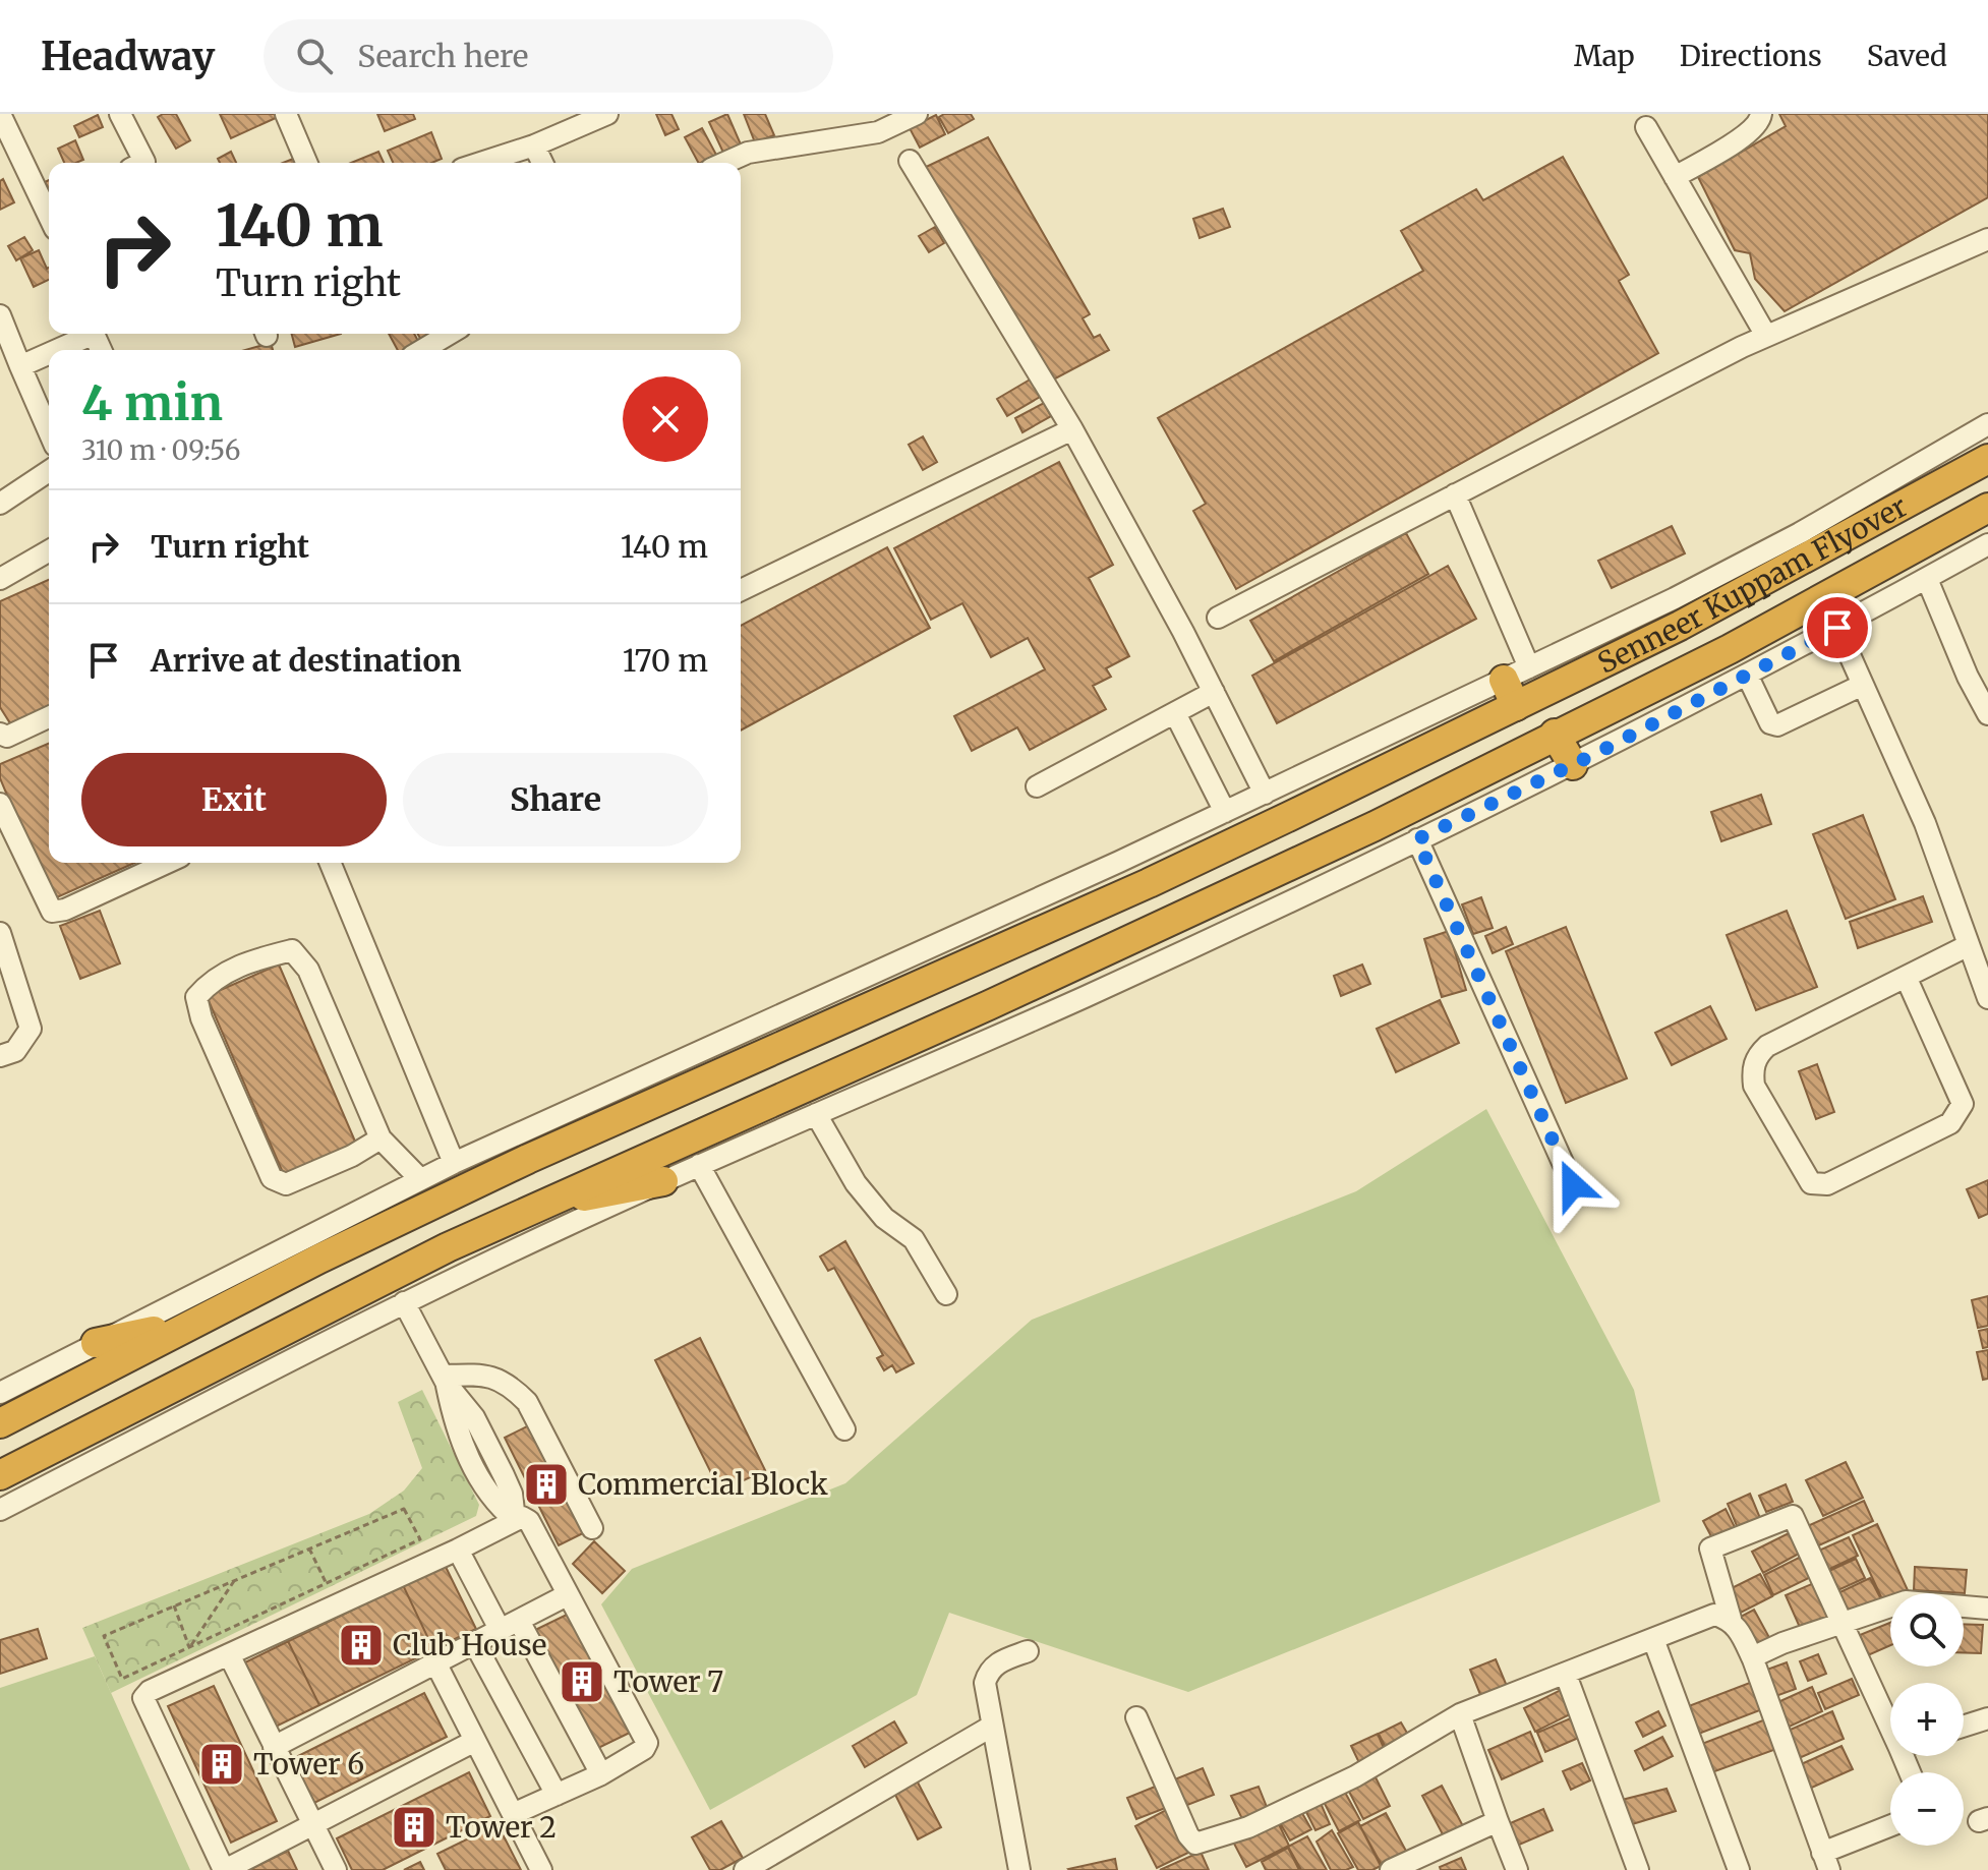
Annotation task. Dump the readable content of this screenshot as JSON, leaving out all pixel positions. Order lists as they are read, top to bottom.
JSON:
{
  "streets": {
    "highway": ["Senneer Kuppam Flyover"]
  },
  "places": {
    "building": [
      "Commercial Block",
      "Club House",
      "Tower 7",
      "Tower 6",
      "Tower 2"
    ]
  },
  "page": {
    "header": "Headway",
    "search": "Search here",
    "nav": ["Map", "Directions", "Saved"],
    "turn": ["140 m", "Turn right"],
    "heading": ["4 min", "310 m · 09:56"],
    "list": [
      {
        "name": "Turn right",
        "value": "140 m"
      },
      {
        "name": "Arrive at destination",
        "value": "170 m"
      }
    ],
    "buttons": ["Exit", "Share"],
    "map_buttons": ["+", "−"]
  }
}
